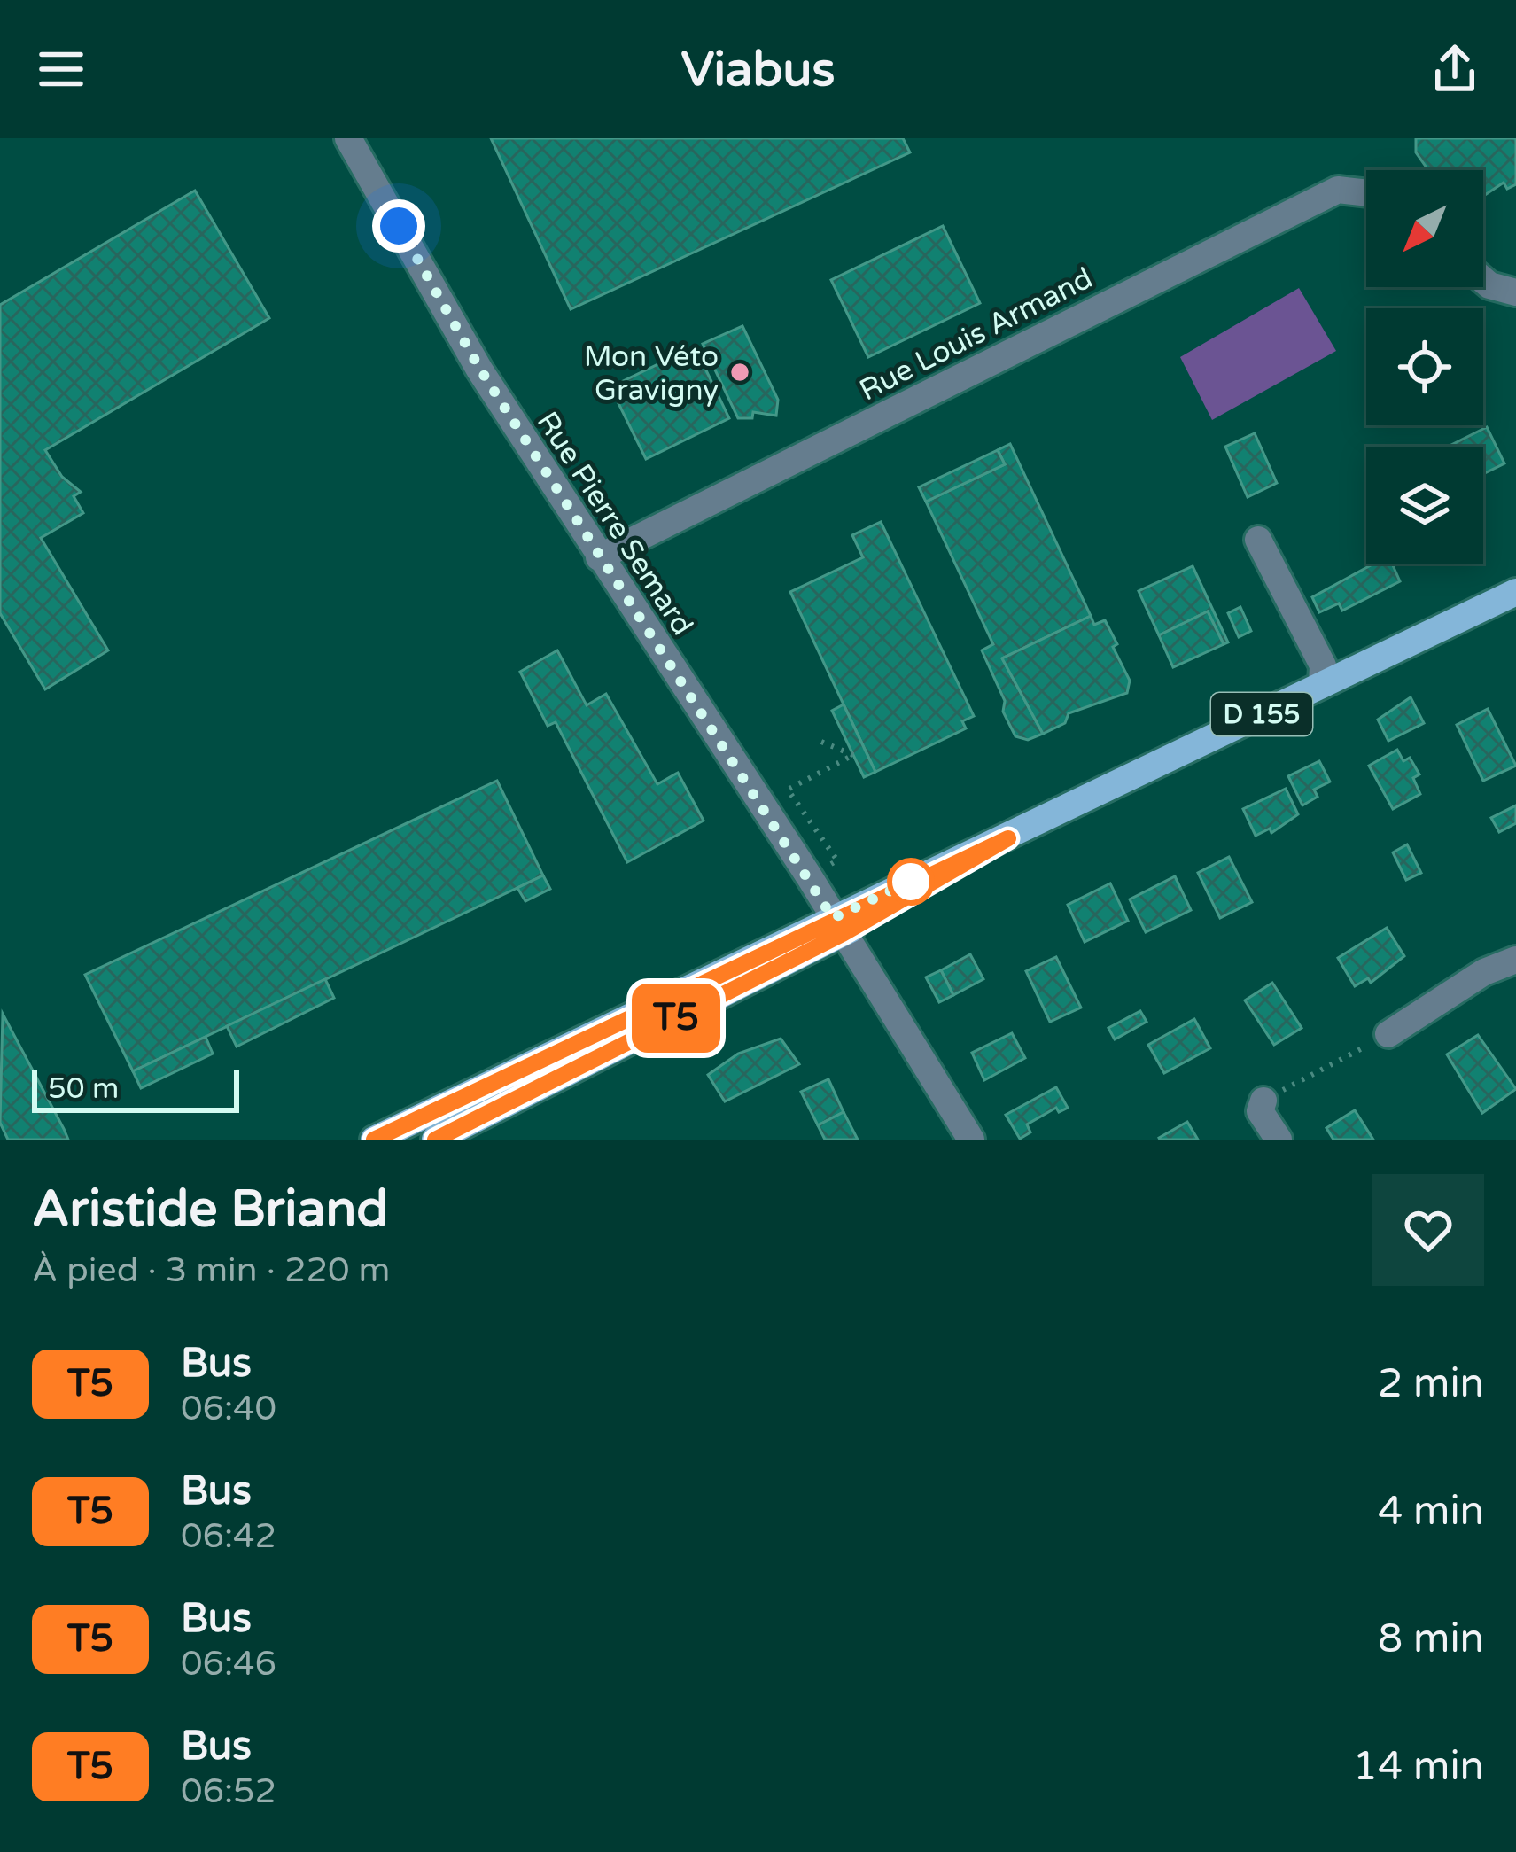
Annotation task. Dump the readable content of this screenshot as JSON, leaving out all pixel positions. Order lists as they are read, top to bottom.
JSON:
{
  "streets": {
    "main road": ["D 155"],
    "street": ["Rue Louis Armand", "Rue Pierre Semard"]
  },
  "crossings": [
    ["Rue Louis Armand", "Rue Pierre Semard"],
    ["Rue Pierre Semard", "D 155"]
  ],
  "places": ["Mon Véto Gravigny"],
  "lines": ["bus line T5"],
  "scale_bar": "50 m",
  "north": "bottom left",
  "page": {
    "header": "Viabus",
    "on_map": "T5",
    "scale": "50 m",
    "heading": ["Aristide Briand", "À pied · 3 min · 220 m"],
    "list": [
      {
        "mark": "T5",
        "name": "Bus",
        "note": "06:40",
        "value": "2 min"
      },
      {
        "mark": "T5",
        "name": "Bus",
        "note": "06:42",
        "value": "4 min"
      },
      {
        "mark": "T5",
        "name": "Bus",
        "note": "06:46",
        "value": "8 min"
      },
      {
        "mark": "T5",
        "name": "Bus",
        "note": "06:52",
        "value": "14 min"
      }
    ]
  }
}
